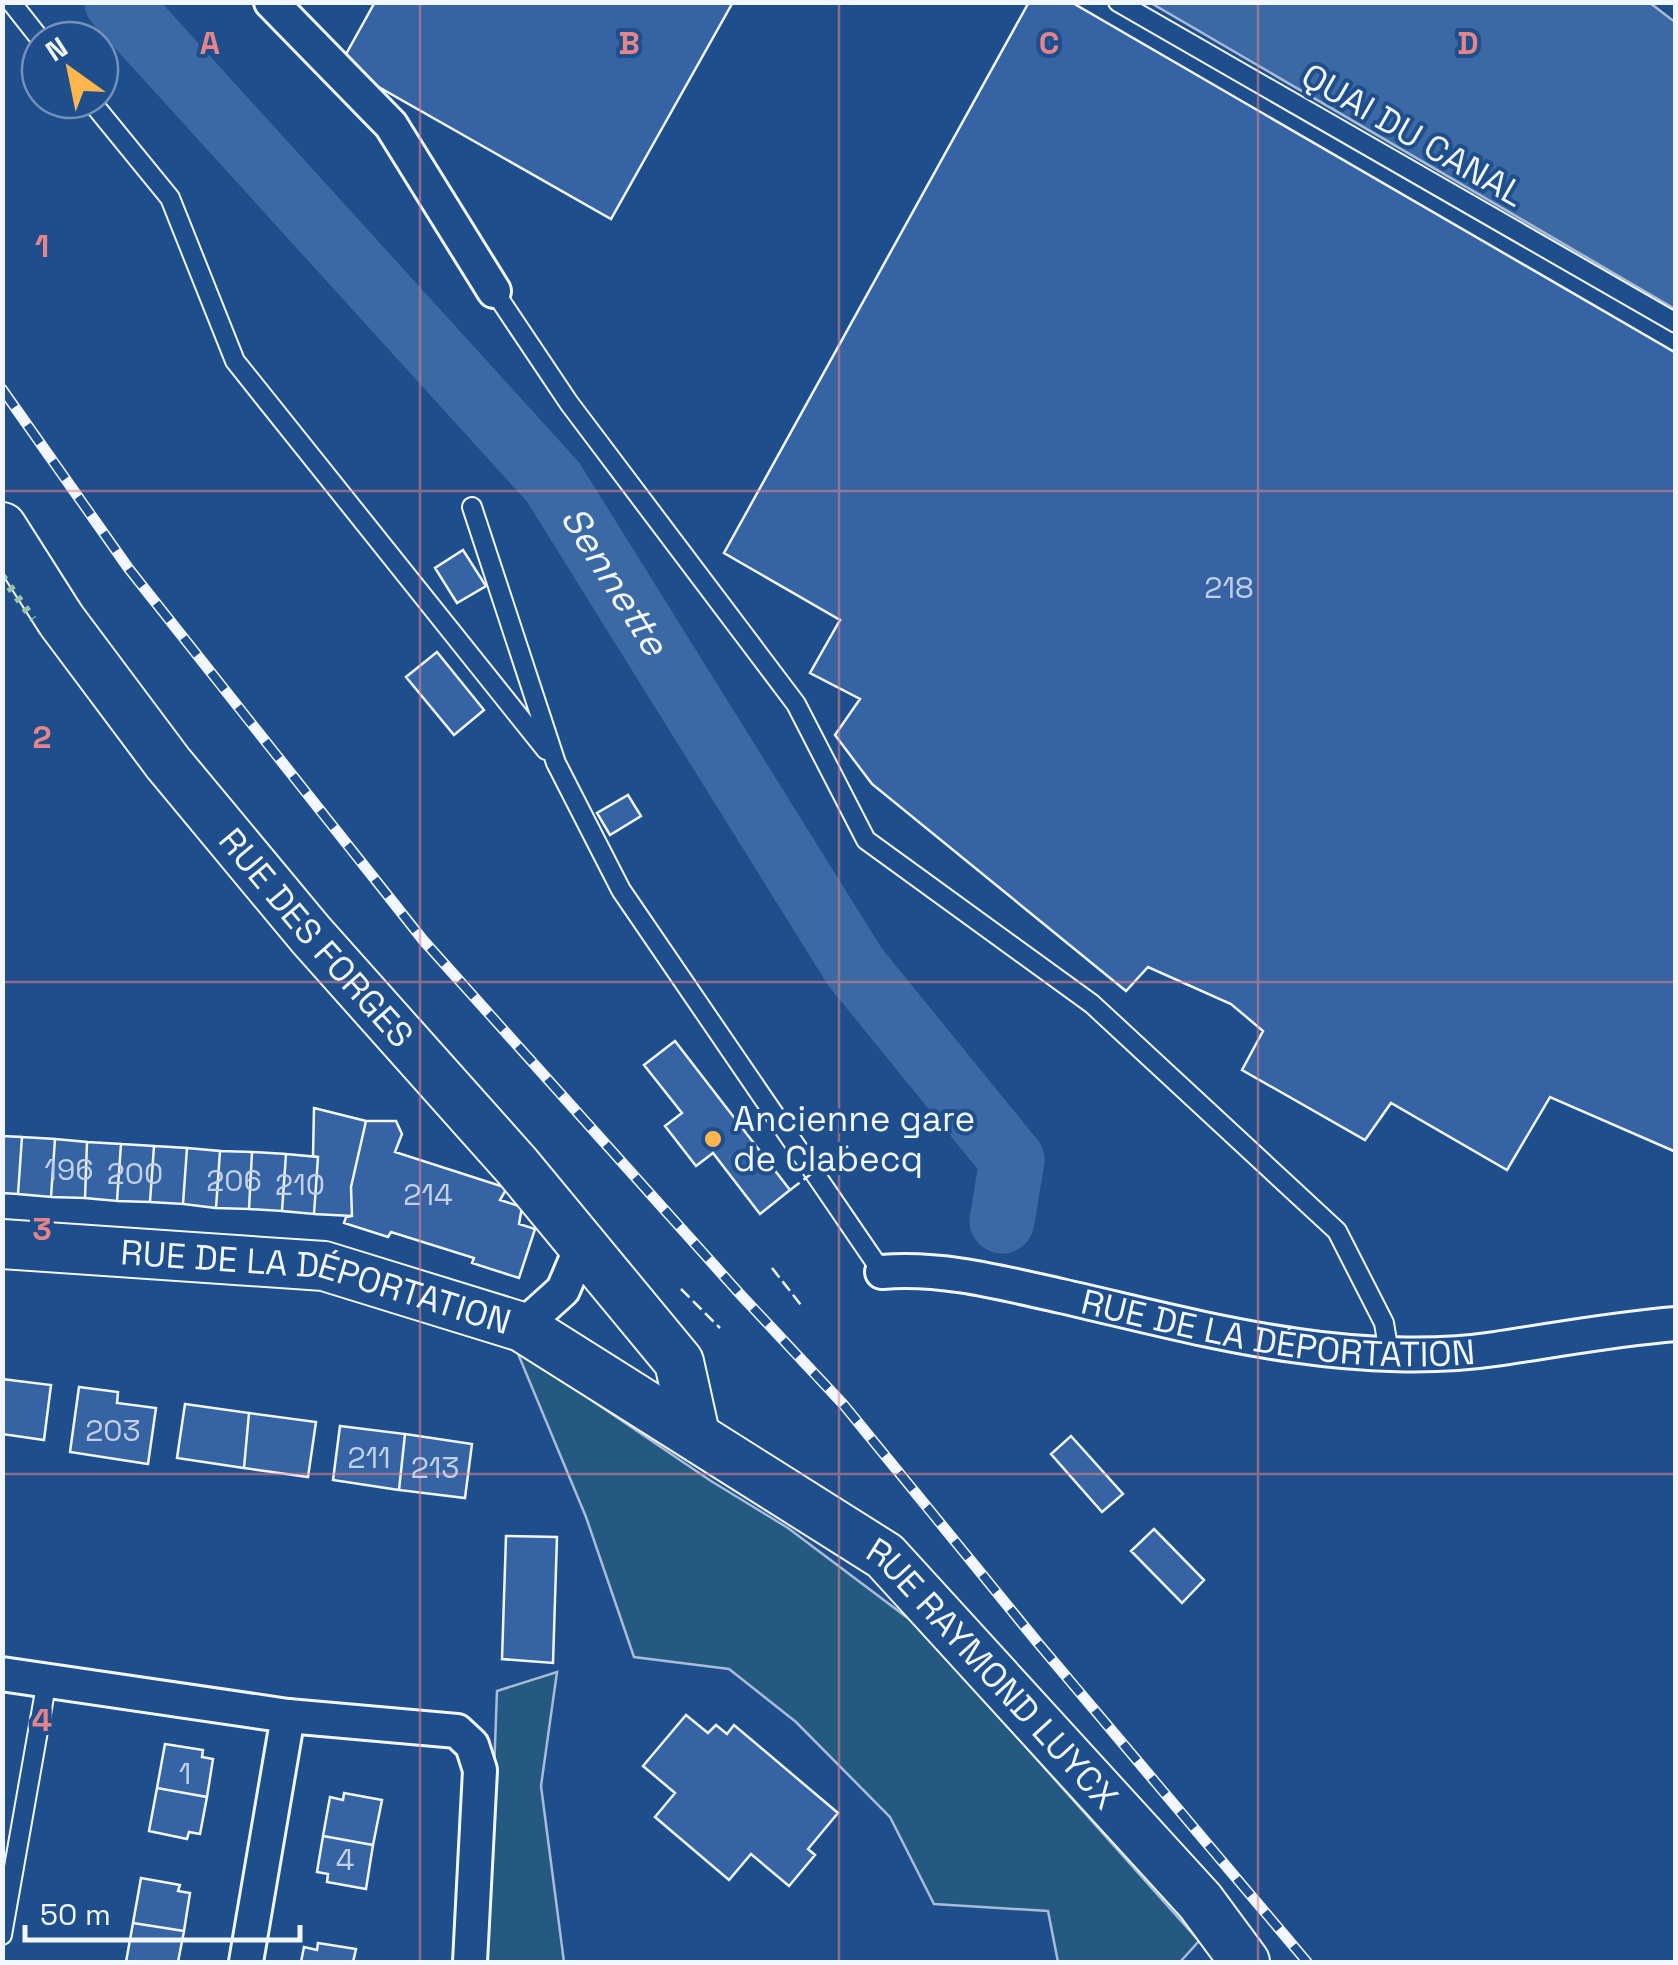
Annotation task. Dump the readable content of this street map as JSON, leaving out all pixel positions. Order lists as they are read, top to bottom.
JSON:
{
  "streets": {
    "main road": ["RUE DES FORGES", "RUE DE LA DÉPORTATION", "RUE RAYMOND LUYCX"],
    "lane": ["QUAI DU CANAL"]
  },
  "crossings": [
    ["RUE DES FORGES", "RUE DE LA DÉPORTATION"],
    ["RUE DES FORGES", "RUE RAYMOND LUYCX"],
    ["RUE DE LA DÉPORTATION", "RUE RAYMOND LUYCX"]
  ],
  "water": ["Sennette"],
  "places": ["Ancienne gare de Clabecq"],
  "house_numbers": [
    "218",
    "196",
    "200",
    "206",
    "210",
    "214",
    "203",
    "211",
    "213",
    "1",
    "4"
  ],
  "scale_bar": "50 m",
  "north": "top left",
  "grid": {
    "columns": [
      "A",
      "B",
      "C",
      "D"
    ],
    "rows": [
      "1",
      "2",
      "3",
      "4"
    ]
  }
}
